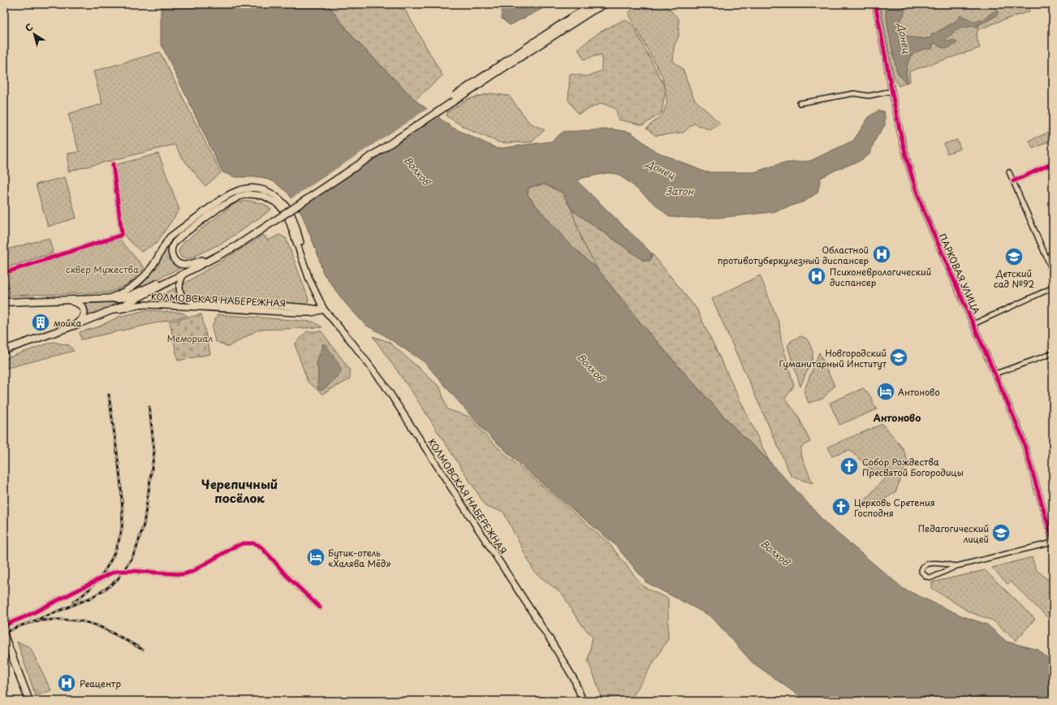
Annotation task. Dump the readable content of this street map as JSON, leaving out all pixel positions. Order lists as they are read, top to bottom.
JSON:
{
  "streets": {
    "main road": ["КОЛМОВСКАЯ НАБЕРЕЖНАЯ"],
    "street": ["ПАРКОВАЯ УЛИЦА"]
  },
  "districts": ["Антоново", "Черепичный посёлок"],
  "water": ["Донец", "Волхов", "Затон"],
  "parks": ["сквер Мужества", "Мемориал"],
  "places": {
    "hospital": ["Областной противотуберкулезный диспансер", "Психоневрологический диспансер", "Реацентр"],
    "school or university": ["Детский сад №92", "Новгородский Гуманитарный Институт", "Педагогический лицей"],
    "building": ["мойка"],
    "hotel": ["Антоново", "Бутик-отель «Халява Мёд»"],
    "church": ["Собор Рождества Пресвятой Богородицы", "Церковь Сретения Господня"]
  },
  "north": "top left"
}
